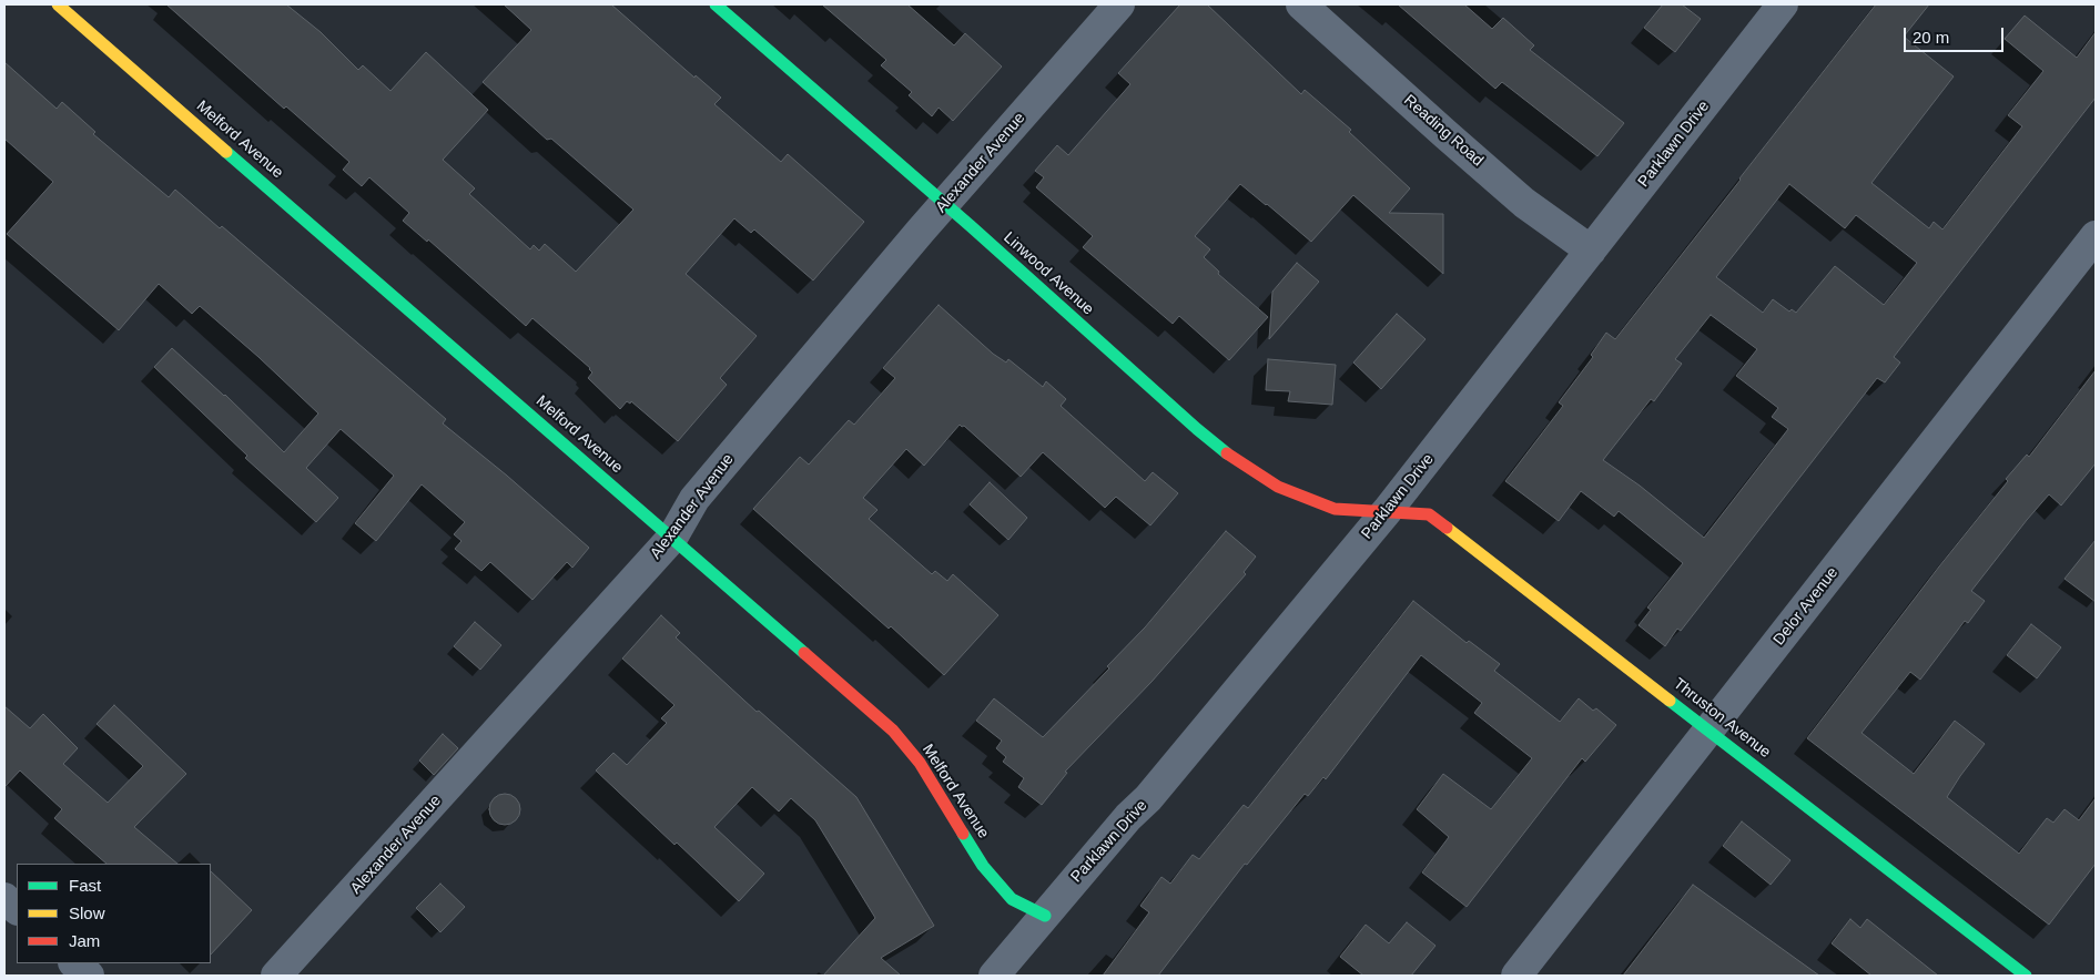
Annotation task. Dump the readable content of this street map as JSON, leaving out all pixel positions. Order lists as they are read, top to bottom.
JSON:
{
  "streets": {
    "street": [
      "Reading Road",
      "Melford Avenue",
      "Parklawn Drive",
      "Alexander Avenue",
      "Linwood Avenue",
      "Delor Avenue",
      "Thruston Avenue"
    ]
  },
  "crossings": [
    ["Reading Road", "Parklawn Drive"],
    ["Melford Avenue", "Parklawn Drive"],
    ["Melford Avenue", "Alexander Avenue"],
    ["Parklawn Drive", "Linwood Avenue"],
    ["Parklawn Drive", "Thruston Avenue"],
    ["Alexander Avenue", "Linwood Avenue"],
    ["Linwood Avenue", "Thruston Avenue"],
    ["Delor Avenue", "Thruston Avenue"]
  ],
  "legend": ["Fast", "Slow", "Jam"],
  "scale_bar": "20 m"
}
